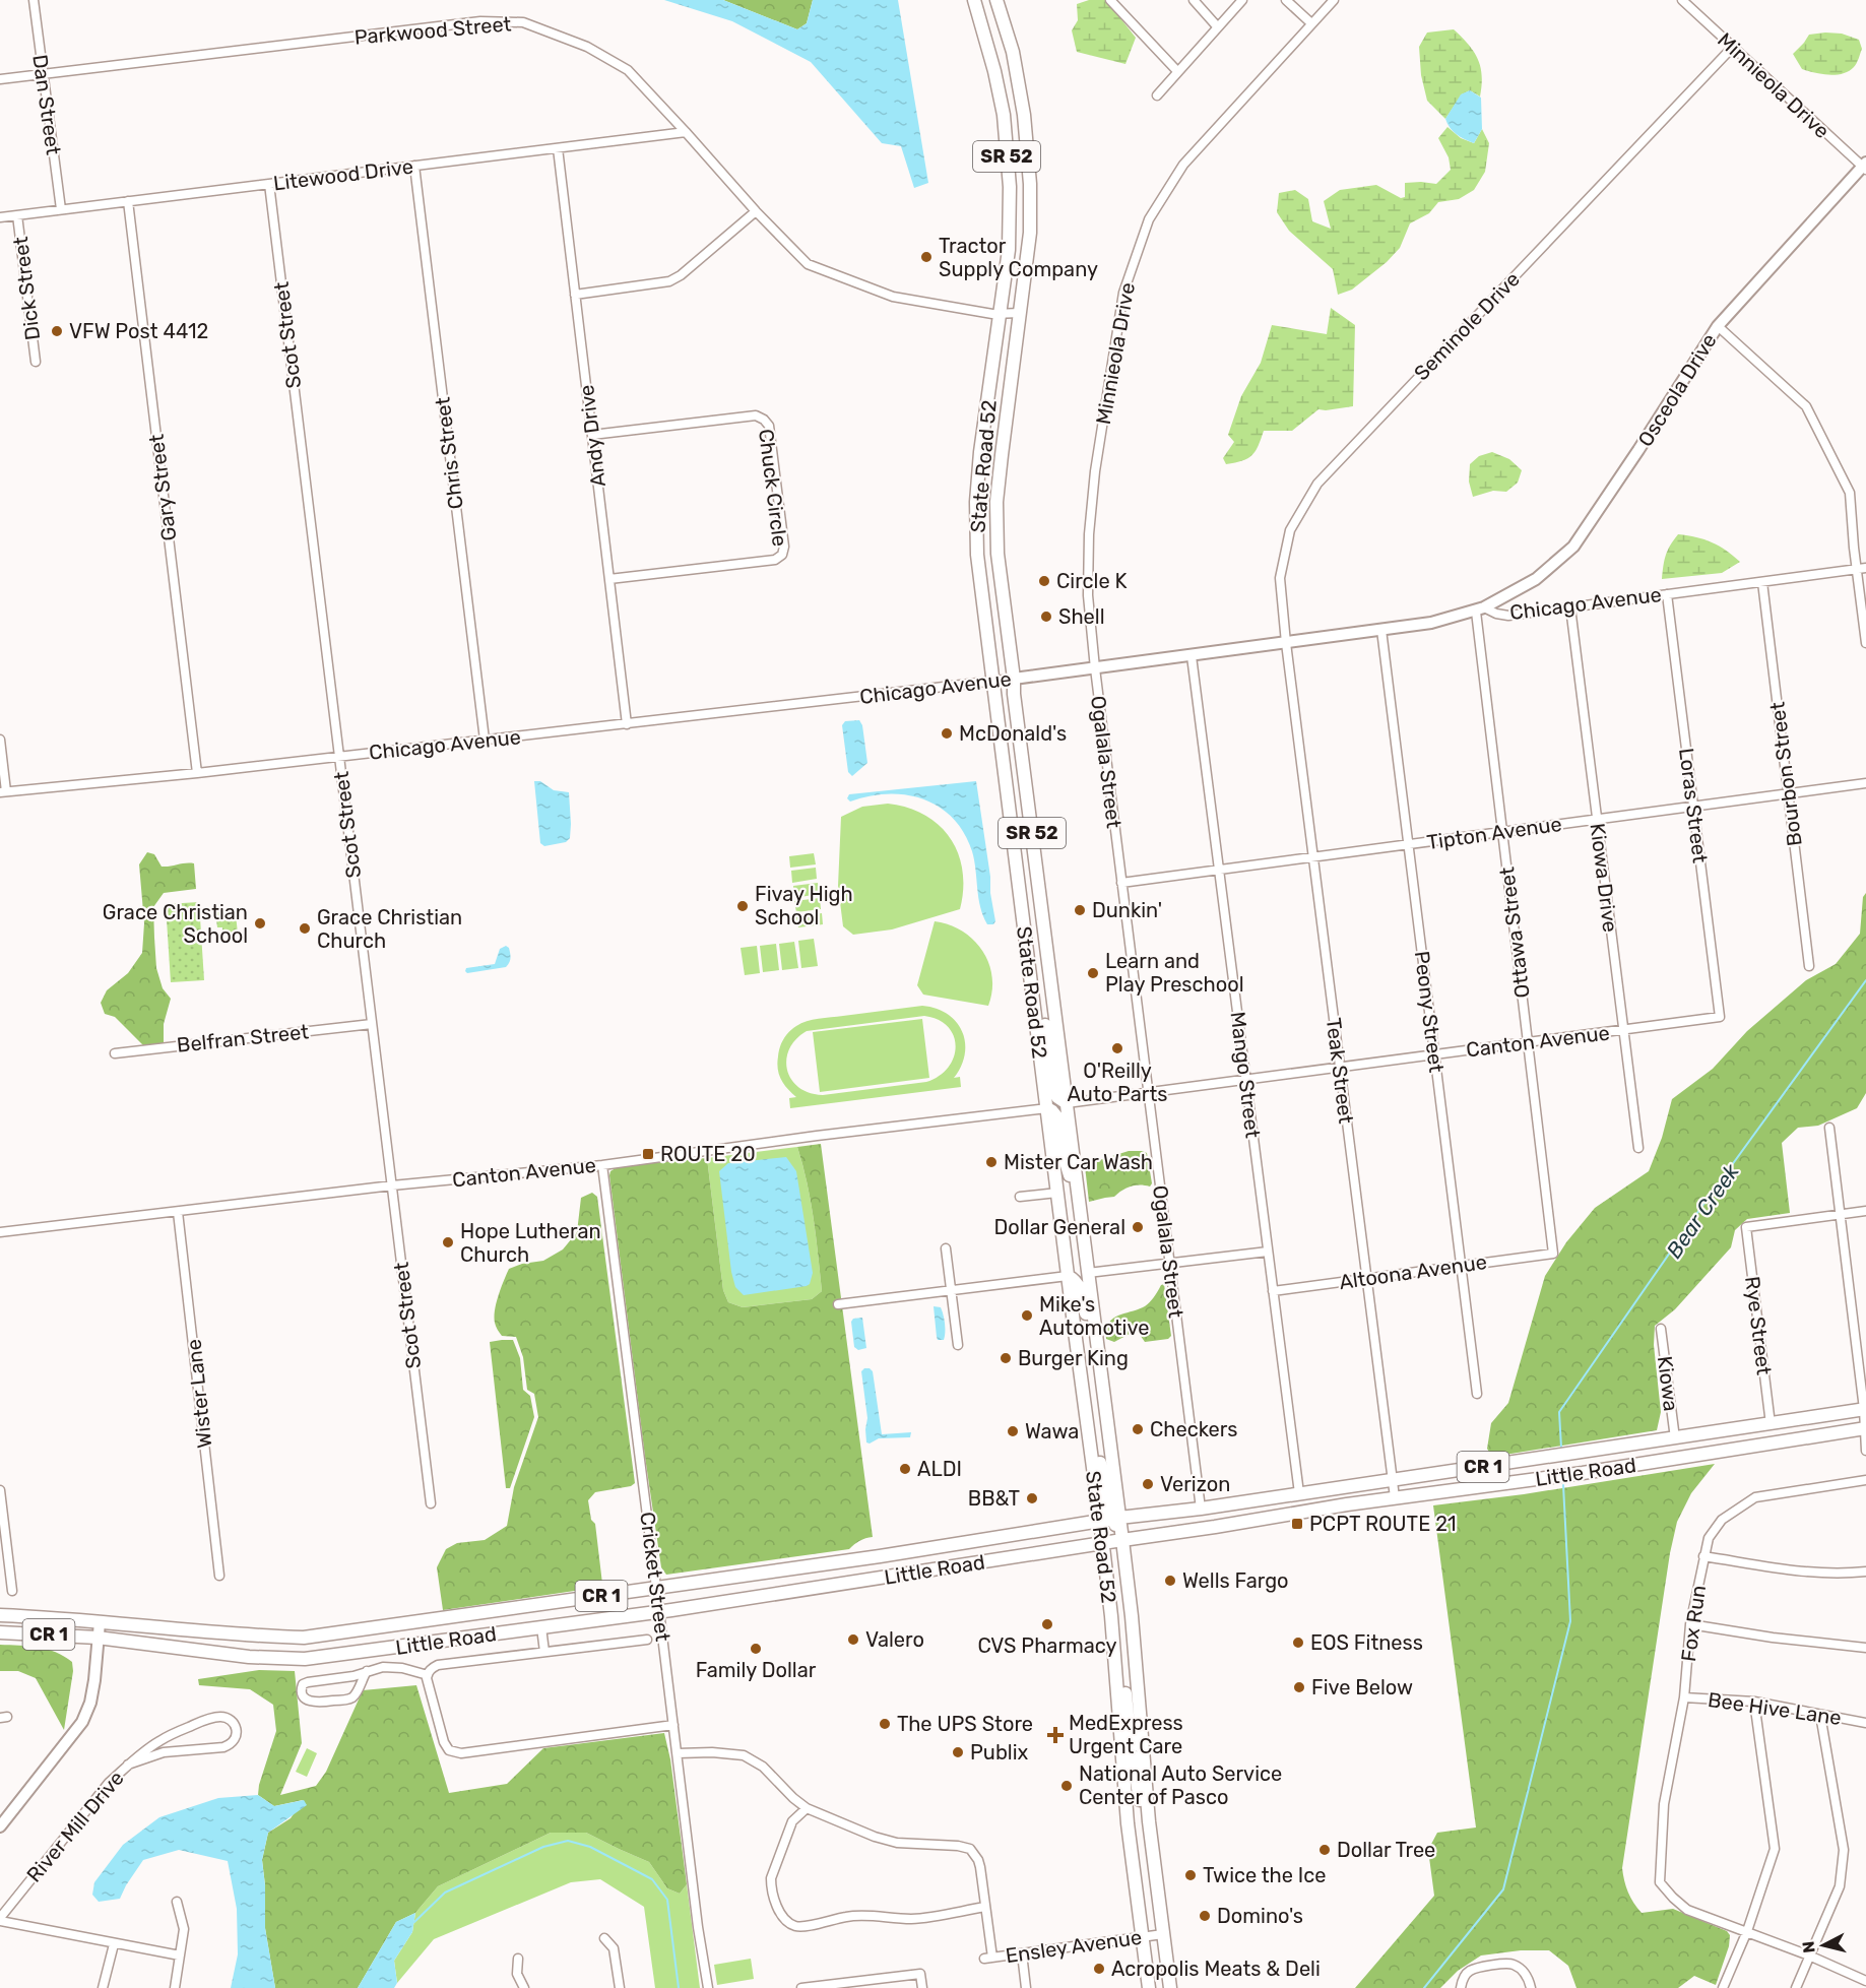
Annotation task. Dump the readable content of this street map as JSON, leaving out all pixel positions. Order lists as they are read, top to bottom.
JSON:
{
  "streets": {
    "main road": [
      "SR 52",
      "State Road 52",
      "CR 1",
      "Little Road"
    ],
    "street": [
      "Parkwood Street",
      "Minnieola Drive",
      "Dan Street",
      "Litewood Drive",
      "Dick Street",
      "Seminole Drive",
      "Scot Street",
      "Osceola Drive",
      "Andy Drive",
      "Chris Street",
      "Gary Street",
      "Chuck Circle",
      "Chicago Avenue",
      "Ogalala Street",
      "Bourbon Street",
      "Loras Street",
      "Tipton Avenue",
      "Kiowa Drive",
      "Ottawa Street",
      "Peony Street",
      "Belfran Street",
      "Canton Avenue",
      "Teak Street",
      "Mango Street",
      "Altoona Avenue",
      "Rye Street",
      "Kiowa",
      "Wister Lane",
      "Cricket Street",
      "Fox Run",
      "Bee Hive Lane",
      "River Mill Drive",
      "Ensley Avenue"
    ]
  },
  "crossings": [
    ["Parkwood Street", "Dan Street"],
    ["Parkwood Street", "Litewood Drive"],
    ["Parkwood Street", "State Road 52"],
    ["Minnieola Drive", "Seminole Drive"],
    ["Minnieola Drive", "Osceola Drive"],
    ["Minnieola Drive", "Chicago Avenue"],
    ["Minnieola Drive", "Ogalala Street"],
    ["Dan Street", "Litewood Drive"],
    ["Litewood Drive", "Dick Street"],
    ["Litewood Drive", "Scot Street"],
    ["Litewood Drive", "Andy Drive"],
    ["Litewood Drive", "Chris Street"],
    ["Litewood Drive", "Gary Street"],
    ["Seminole Drive", "Chicago Avenue"],
    ["Seminole Drive", "Teak Street"],
    ["Scot Street", "Chicago Avenue"],
    ["Scot Street", "Belfran Street"],
    ["Scot Street", "Canton Avenue"],
    ["Osceola Drive", "Chicago Avenue"],
    ["Osceola Drive", "Ottawa Street"],
    ["Andy Drive", "Chuck Circle"],
    ["Andy Drive", "Chicago Avenue"],
    ["Chris Street", "Chicago Avenue"],
    ["State Road 52", "Chicago Avenue"],
    ["State Road 52", "Canton Avenue"],
    ["State Road 52", "Little Road"],
    ["State Road 52", "Ensley Avenue"],
    ["Gary Street", "Chicago Avenue"],
    ["Chicago Avenue", "Ogalala Street"],
    ["Chicago Avenue", "Bourbon Street"],
    ["Chicago Avenue", "Loras Street"],
    ["Chicago Avenue", "Kiowa Drive"],
    ["Chicago Avenue", "Ottawa Street"],
    ["Chicago Avenue", "Peony Street"],
    ["Chicago Avenue", "Teak Street"],
    ["Chicago Avenue", "Mango Street"],
    ["Ogalala Street", "Tipton Avenue"],
    ["Ogalala Street", "Canton Avenue"],
    ["Ogalala Street", "Little Road"],
    ["Bourbon Street", "Tipton Avenue"],
    ["Loras Street", "Tipton Avenue"],
    ["Loras Street", "Canton Avenue"],
    ["Tipton Avenue", "Kiowa Drive"],
    ["Tipton Avenue", "Ottawa Street"],
    ["Tipton Avenue", "Peony Street"],
    ["Tipton Avenue", "Teak Street"],
    ["Tipton Avenue", "Mango Street"],
    ["Kiowa Drive", "Canton Avenue"],
    ["Ottawa Street", "Canton Avenue"],
    ["Ottawa Street", "Altoona Avenue"],
    ["Peony Street", "Canton Avenue"],
    ["Peony Street", "Altoona Avenue"],
    ["Canton Avenue", "Teak Street"],
    ["Canton Avenue", "Mango Street"],
    ["Canton Avenue", "Wister Lane"],
    ["Canton Avenue", "Cricket Street"],
    ["Teak Street", "Altoona Avenue"],
    ["Teak Street", "Little Road"],
    ["Mango Street", "Altoona Avenue"],
    ["Mango Street", "Little Road"],
    ["Rye Street", "Little Road"],
    ["Kiowa", "Little Road"],
    ["Little Road", "Cricket Street"],
    ["Fox Run", "Bee Hive Lane"]
  ],
  "water": ["Bear Creek"],
  "places": {
    "other": [
      "Tractor Supply Company",
      "VFW Post 4412",
      "Circle K",
      "Shell",
      "McDonald's",
      "Fivay High School",
      "Dunkin'",
      "Grace Christian School",
      "Grace Christian Church",
      "Learn and Play Preschool",
      "O'Reilly Auto Parts",
      "Mister Car Wash",
      "Dollar General",
      "Hope Lutheran Church",
      "Mike's Automotive",
      "Burger King",
      "Checkers",
      "Wawa",
      "ALDI",
      "Verizon",
      "BB&T",
      "Wells Fargo",
      "CVS Pharmacy",
      "Valero",
      "EOS Fitness",
      "Family Dollar",
      "Five Below",
      "The UPS Store",
      "Publix",
      "National Auto Service Center of Pasco",
      "Dollar Tree",
      "Twice the Ice",
      "Domino's",
      "Acropolis Meats & Deli"
    ],
    "transit": ["ROUTE 20", "PCPT ROUTE 21"],
    "health": ["MedExpress Urgent Care"]
  },
  "north": "left"
}
